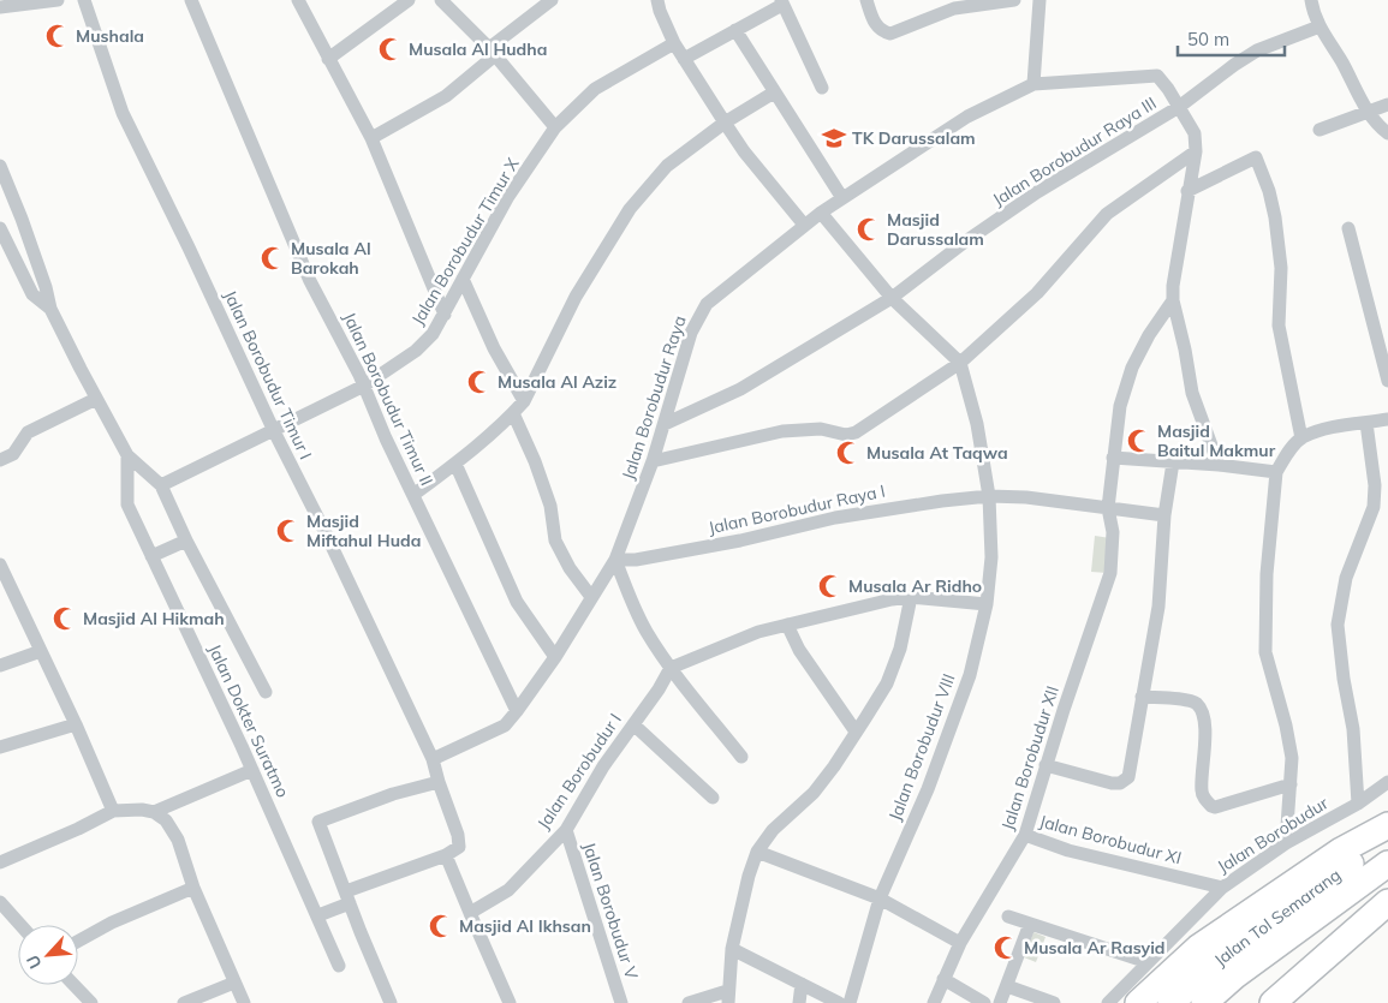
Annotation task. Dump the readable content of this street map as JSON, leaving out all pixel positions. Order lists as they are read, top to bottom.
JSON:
{
  "streets": {
    "highway": ["Jalan Tol Semarang"],
    "street": [
      "Jalan Borobudur Raya III",
      "Jalan Borobudur Timur X",
      "Jalan Borobudur Timur I",
      "Jalan Borobudur Raya",
      "Jalan Borobudur Timur II",
      "Jalan Borobudur Raya I",
      "Jalan Dokter Suratmo",
      "Jalan Borobudur VIII",
      "Jalan Borobudur XII",
      "Jalan Borobudur I",
      "Jalan Borobudur",
      "Jalan Borobudur XI",
      "Jalan Borobudur V"
    ]
  },
  "crossings": [
    ["Jalan Borobudur Raya III", "Jalan Borobudur Raya"],
    ["Jalan Borobudur Timur X", "Jalan Borobudur Timur I"],
    ["Jalan Borobudur Timur X", "Jalan Borobudur Timur II"],
    ["Jalan Borobudur Timur X", "Jalan Dokter Suratmo"],
    ["Jalan Borobudur Timur I", "Jalan Borobudur Raya"],
    ["Jalan Borobudur Raya", "Jalan Borobudur Timur II"],
    ["Jalan Borobudur Raya", "Jalan Borobudur Raya I"],
    ["Jalan Borobudur Raya I", "Jalan Borobudur VIII"],
    ["Jalan Borobudur Raya I", "Jalan Borobudur XII"],
    ["Jalan Borobudur XII", "Jalan Borobudur XI"],
    ["Jalan Borobudur I", "Jalan Borobudur V"],
    ["Jalan Borobudur", "Jalan Borobudur XI"]
  ],
  "places": {
    "mosque": [
      "Mushala",
      "Musala Al Hudha",
      "Masjid Darussalam",
      "Musala Al Barokah",
      "Musala Al Aziz",
      "Masjid Baitul Makmur",
      "Musala At Taqwa",
      "Masjid Miftahul Huda",
      "Musala Ar Ridho",
      "Masjid Al Hikmah",
      "Masjid Al Ikhsan",
      "Musala Ar Rasyid"
    ],
    "school or university": ["TK Darussalam"]
  },
  "scale_bar": "50 m",
  "north": "bottom left"
}
